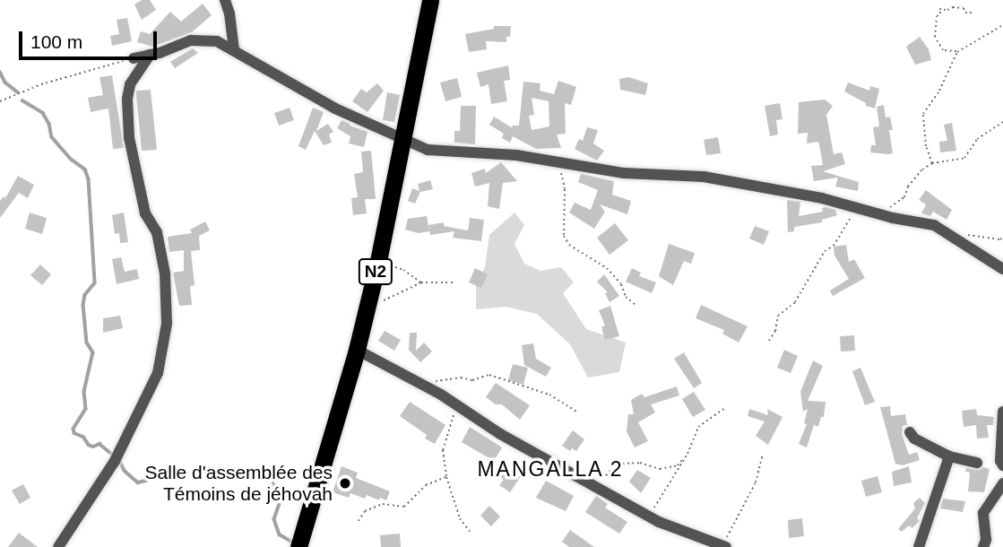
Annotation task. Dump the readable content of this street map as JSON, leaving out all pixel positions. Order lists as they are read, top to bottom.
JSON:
{
  "streets": {
    "highway": ["N2"]
  },
  "districts": ["MANGALLA 2"],
  "places": ["Salle d'assemblée des Témoins de jéhovah"],
  "scale_bar": "100 m"
}
